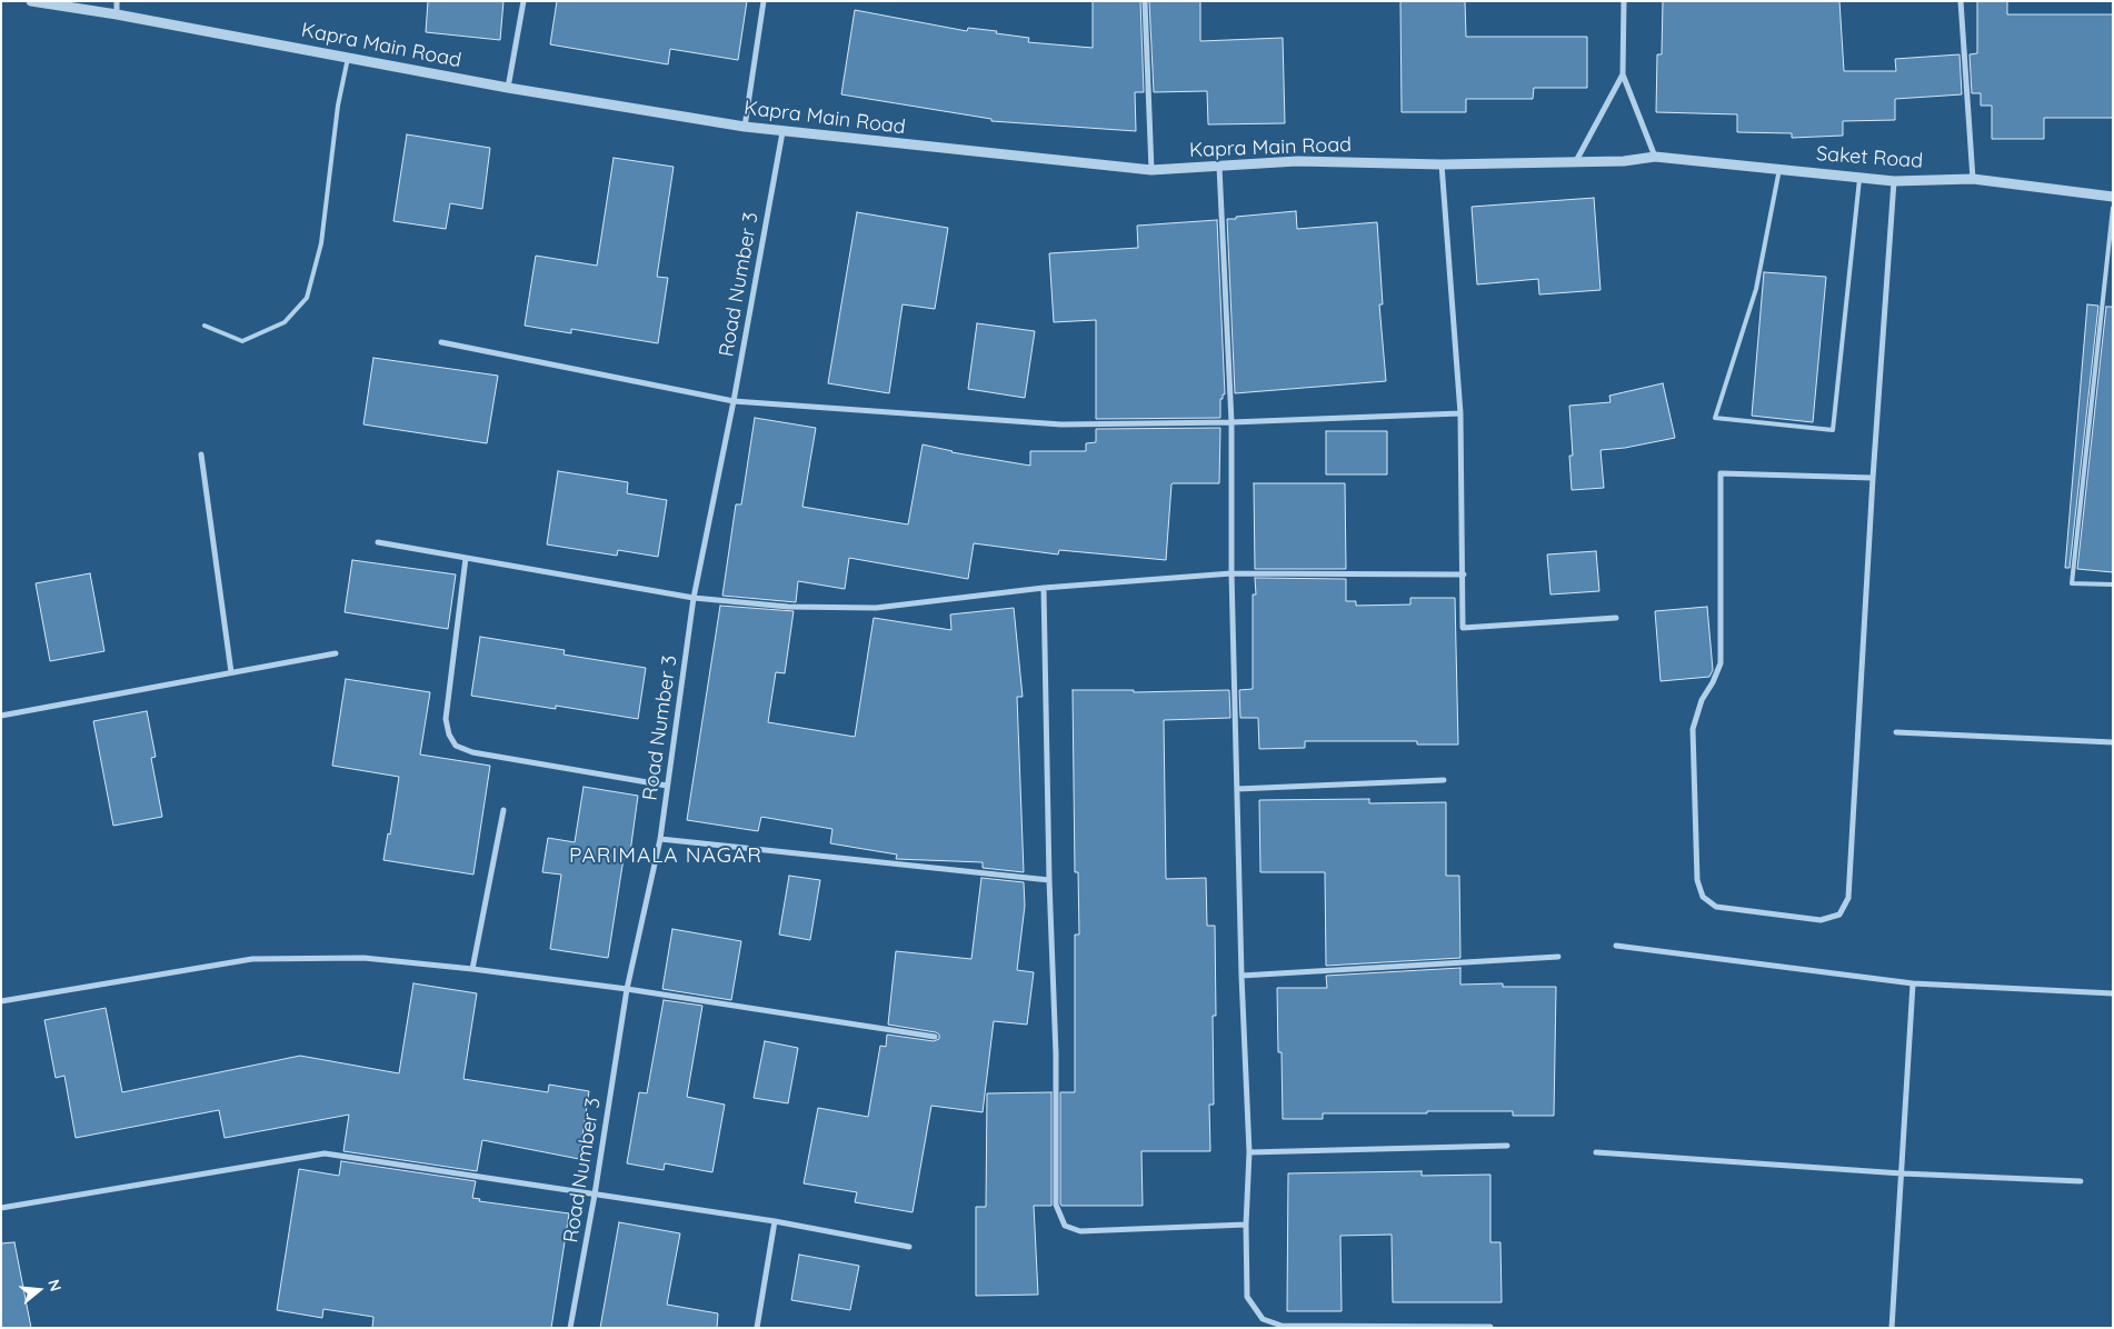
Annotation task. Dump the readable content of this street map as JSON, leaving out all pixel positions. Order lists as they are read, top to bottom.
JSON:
{
  "streets": {
    "street": ["Kapra Main Road", "Saket Road", "Road Number 3"]
  },
  "crossings": [
    ["Kapra Main Road", "Saket Road"],
    ["Kapra Main Road", "Road Number 3"]
  ],
  "districts": ["PARIMALA NAGAR"],
  "north": "right"
}
